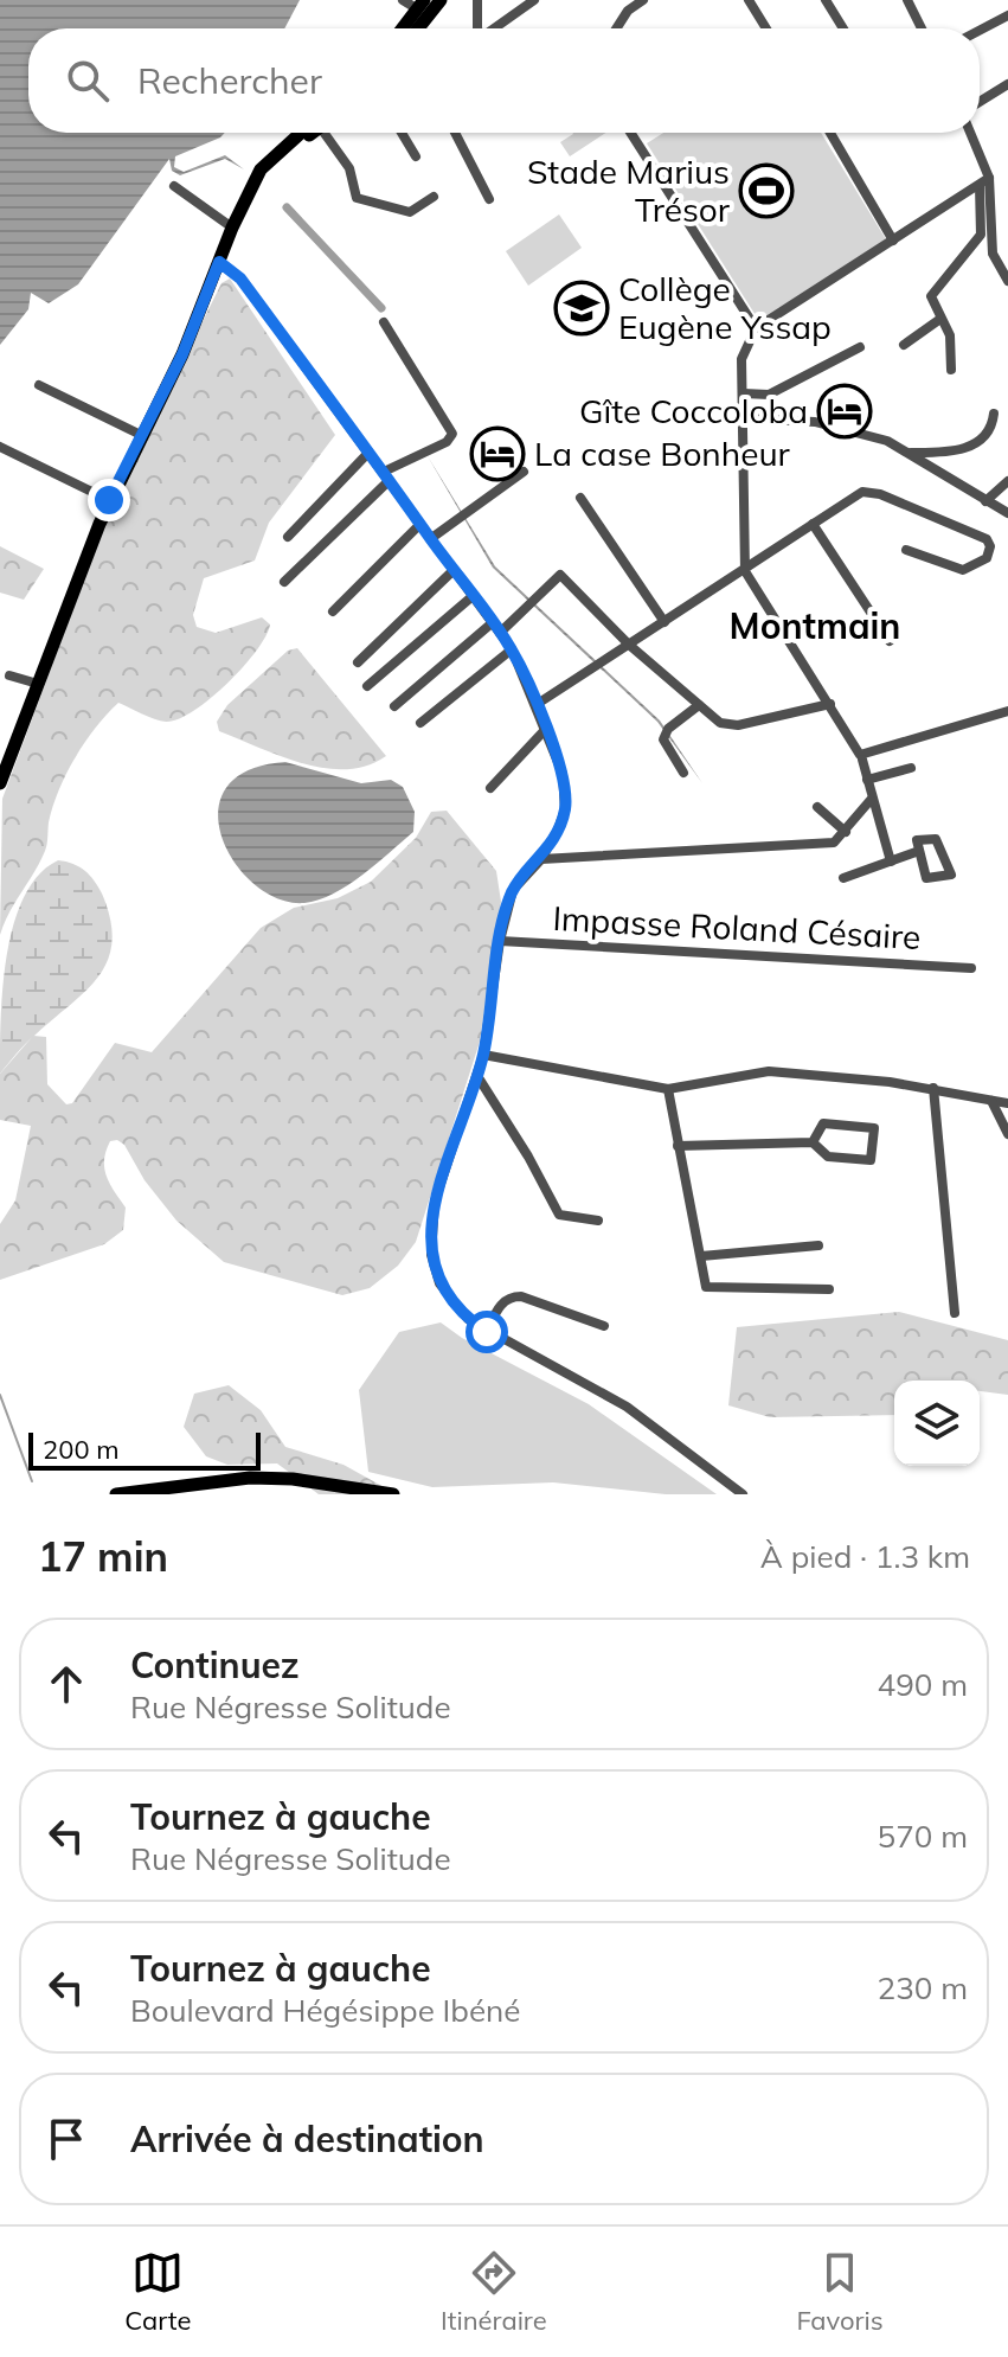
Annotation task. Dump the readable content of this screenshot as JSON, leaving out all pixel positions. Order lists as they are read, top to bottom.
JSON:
{
  "streets": {
    "street": ["Impasse Roland Césaire"]
  },
  "districts": ["Montmain"],
  "places": {
    "sports": ["Stade Marius Trésor"],
    "school or university": ["Collège Eugène Yssap"],
    "hotel": ["Gîte Coccoloba", "La case Bonheur"]
  },
  "scale_bar": "200 m",
  "page": {
    "search": "Rechercher",
    "scale": "200 m",
    "heading": ["17 min", "À pied · 1.3 km"],
    "list": [
      ["Continuez", "Rue Négresse Solitude", "490 m"],
      ["Tournez à gauche", "Rue Négresse Solitude", "570 m"],
      ["Tournez à gauche", "Boulevard Hégésippe Ibéné", "230 m"],
      "Arrivée à destination"
    ],
    "nav": ["Carte", "Itinéraire", "Favoris"]
  }
}
